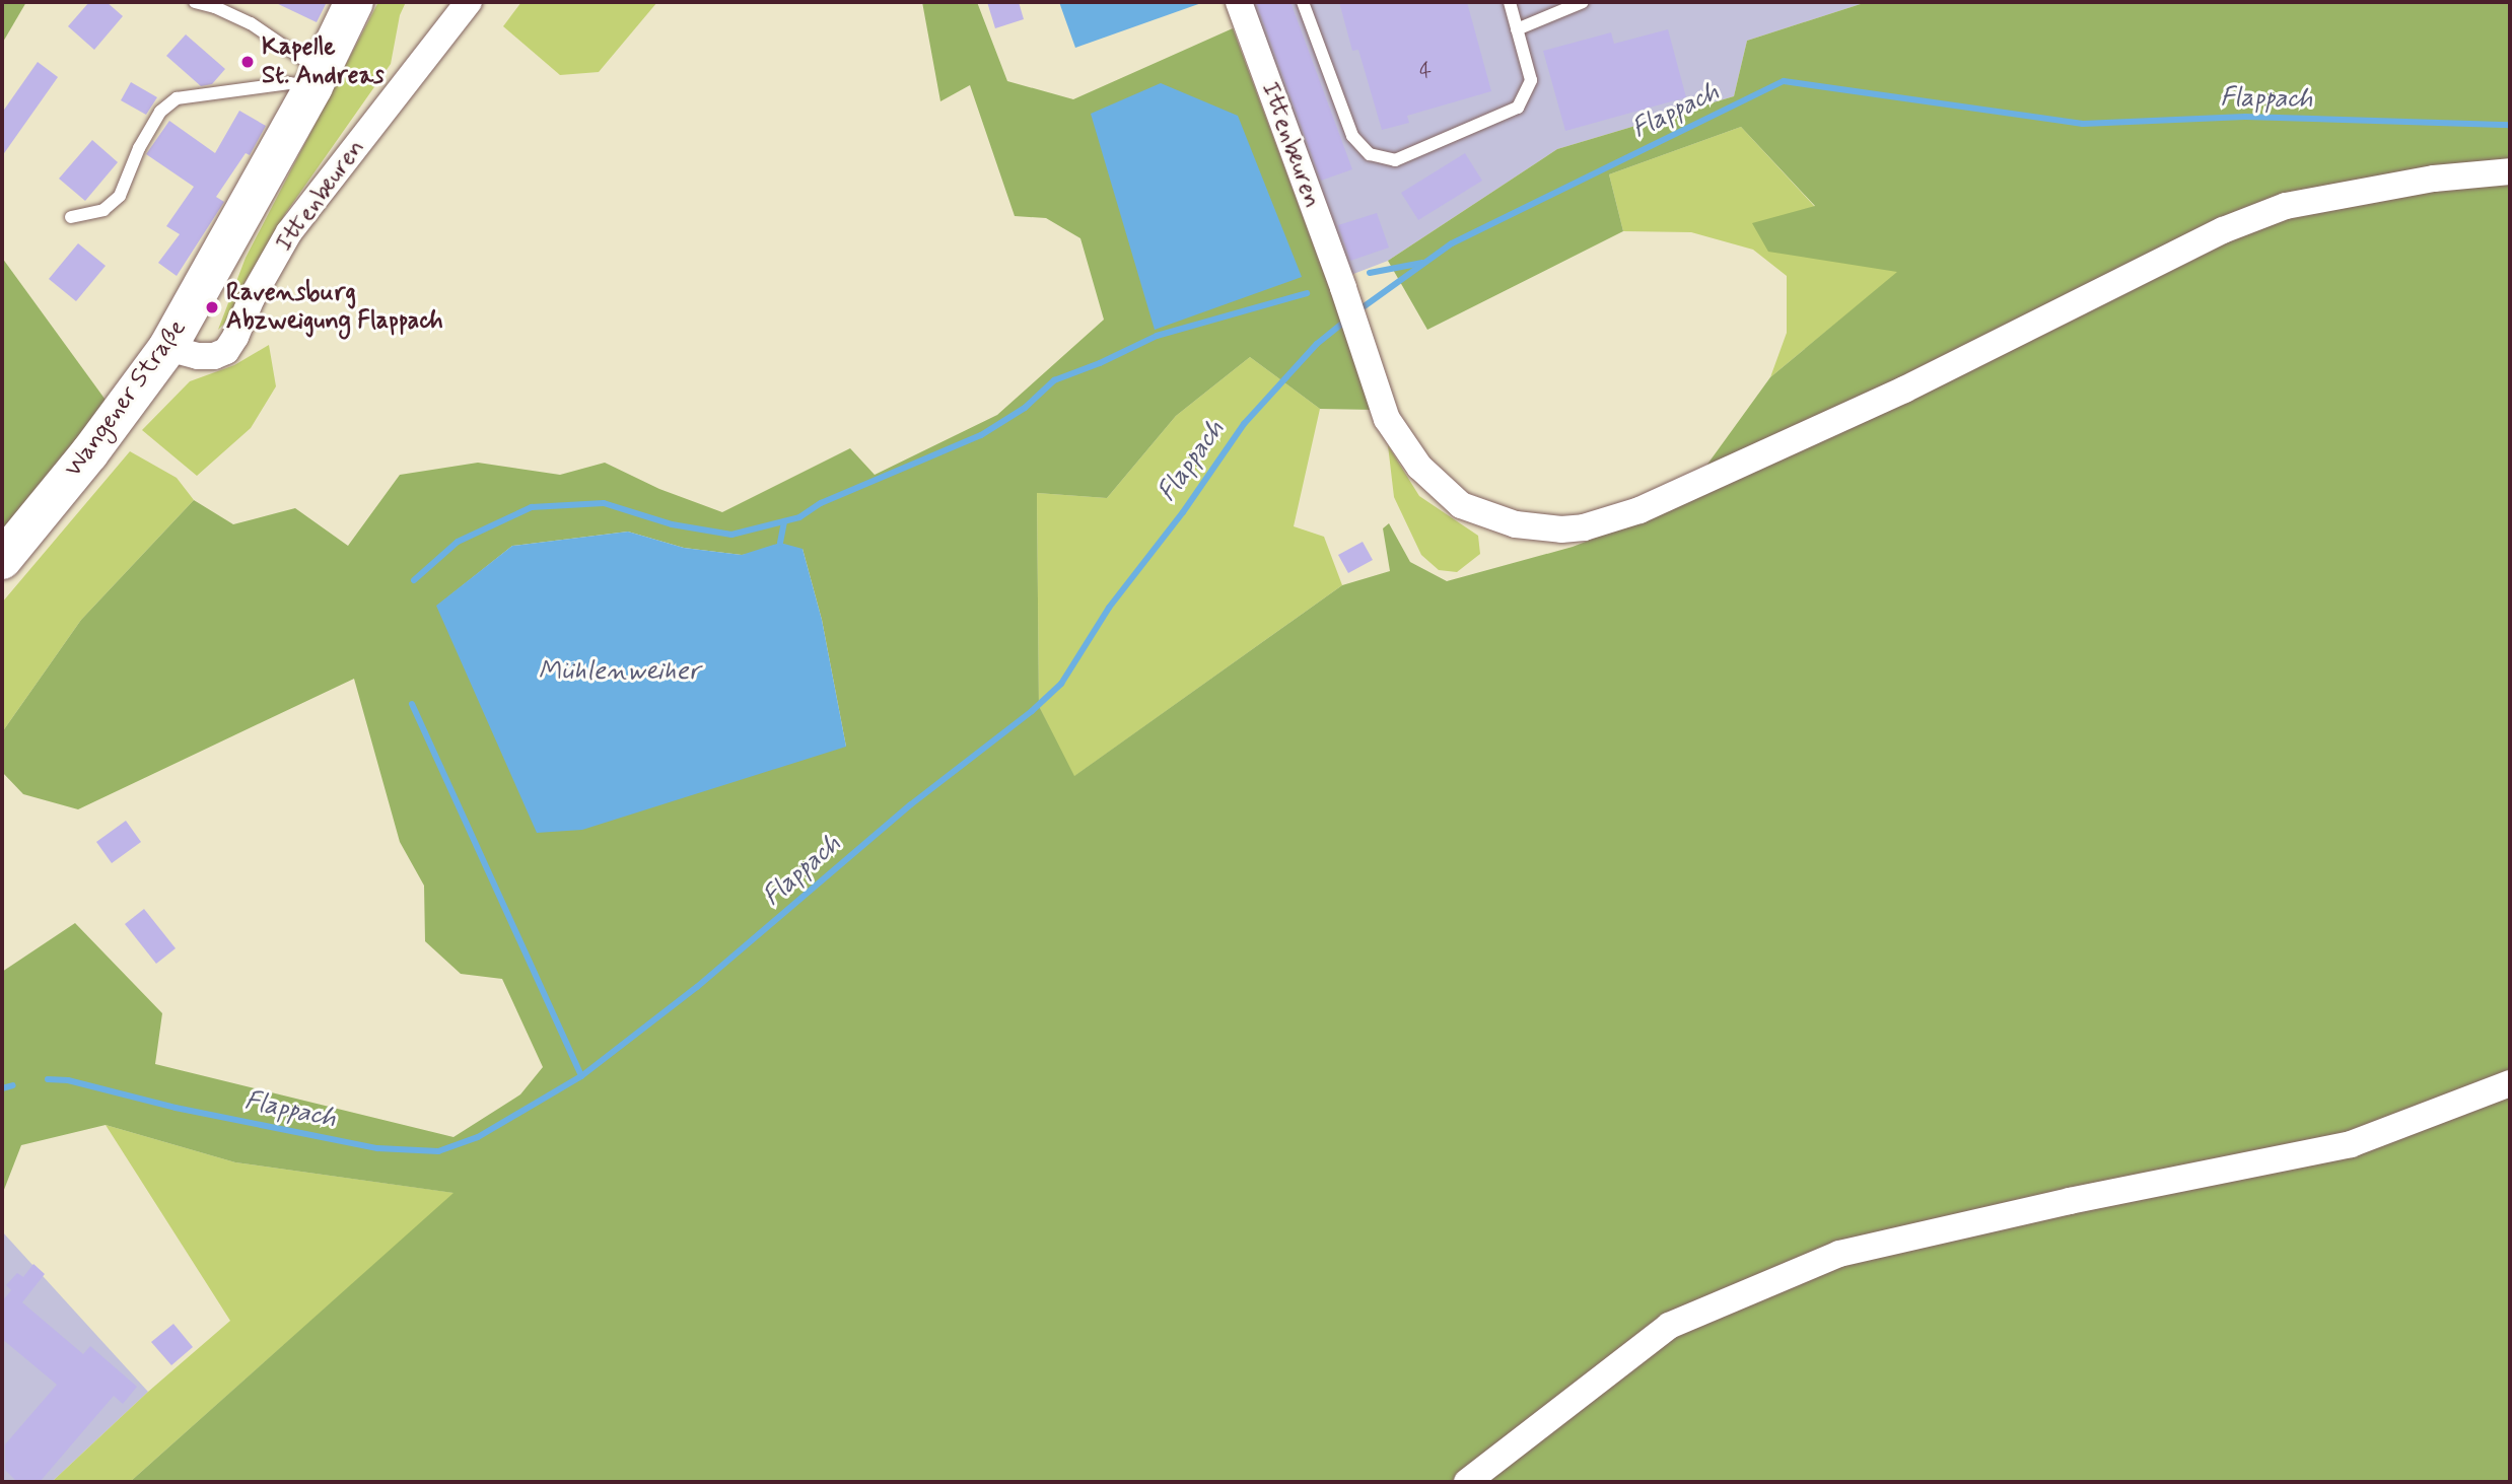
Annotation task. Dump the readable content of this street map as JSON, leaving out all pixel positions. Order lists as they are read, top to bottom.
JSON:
{
  "streets": {
    "main road": ["Wangener Straße"],
    "street": ["Ittenbeuren"]
  },
  "crossings": [
    ["Ittenbeuren", "Wangener Straße"]
  ],
  "water": ["Flappach", "Mühlenweiher"],
  "places": ["Kapelle St. Andreas", "Ravensburg Abzweigung Flappach"],
  "house_numbers": ["4"]
}
